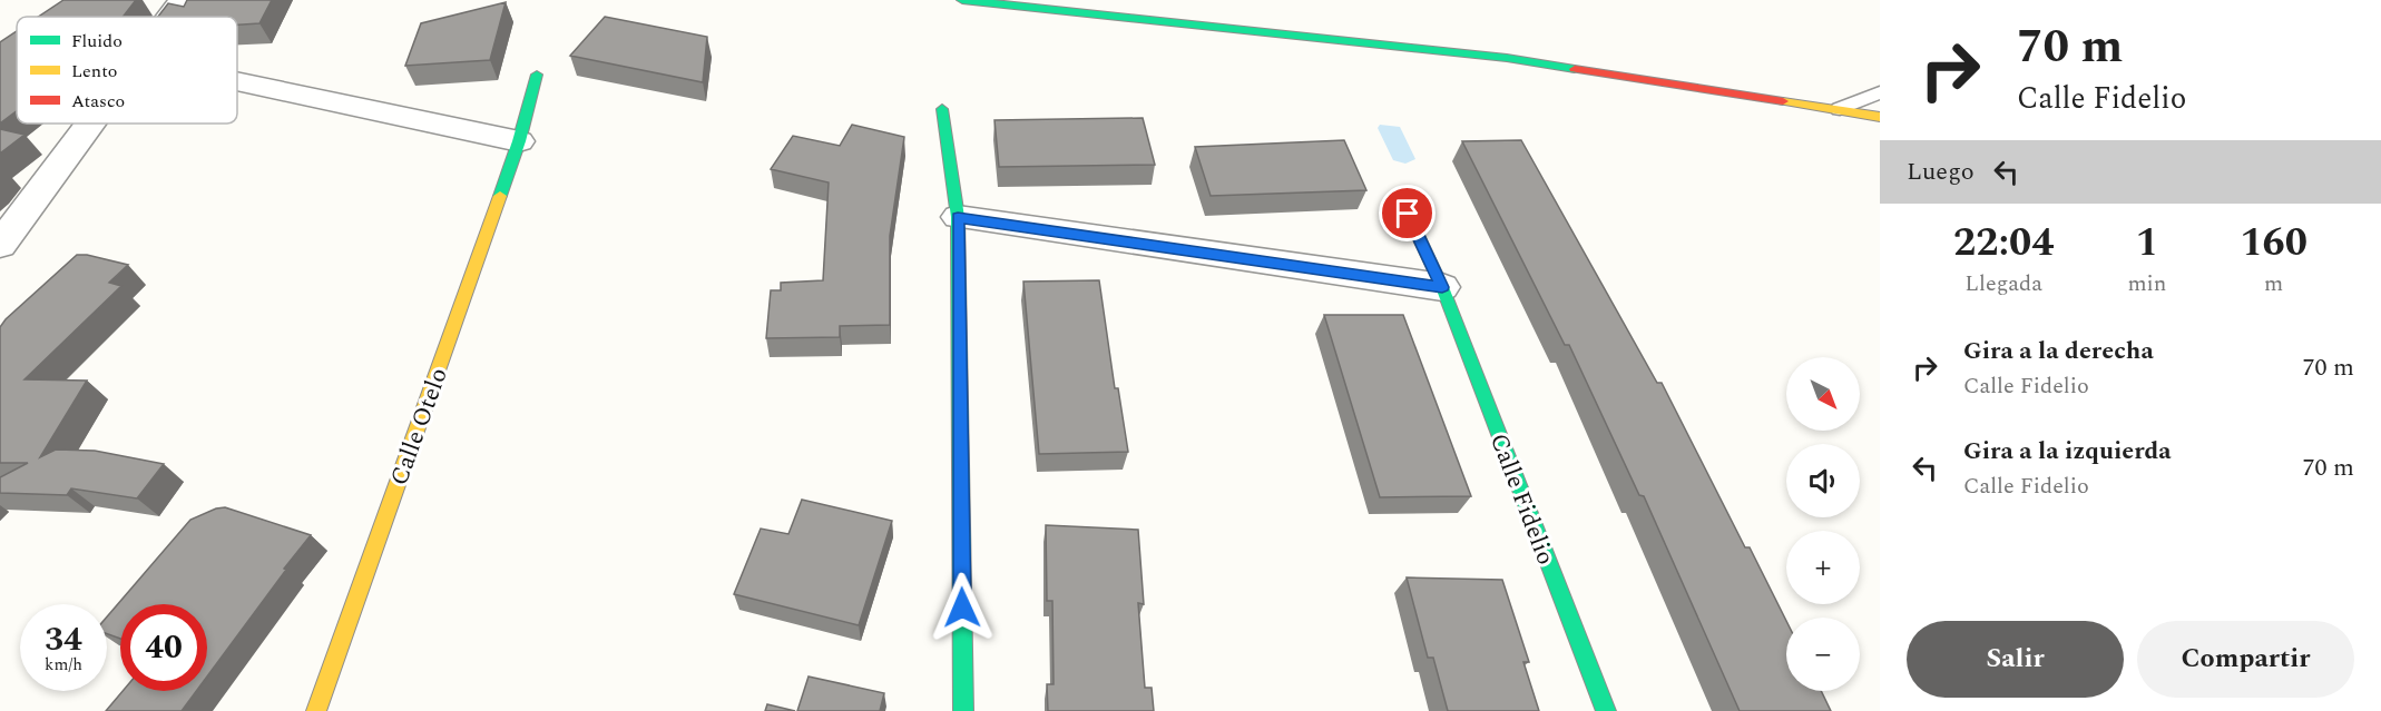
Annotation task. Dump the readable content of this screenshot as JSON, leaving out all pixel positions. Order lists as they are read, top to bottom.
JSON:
{
  "streets": {
    "street": ["Calle Otelo", "Calle Fidelio"]
  },
  "legend": ["Fluido", "Lento", "Atasco"],
  "north": "bottom right",
  "page": {
    "turn": ["70 m", "Calle Fidelio"],
    "then": "Luego",
    "eta": [
      "22:04",
      "Llegada",
      "1",
      "min",
      "160",
      "m"
    ],
    "list": [
      {
        "name": "Gira a la derecha",
        "note": "Calle Fidelio",
        "value": "70 m"
      },
      {
        "name": "Gira a la izquierda",
        "note": "Calle Fidelio",
        "value": "70 m"
      }
    ],
    "map_buttons": ["+", "−"],
    "speed": "34 km/h",
    "limit": "40",
    "buttons": ["Salir", "Compartir"]
  }
}
